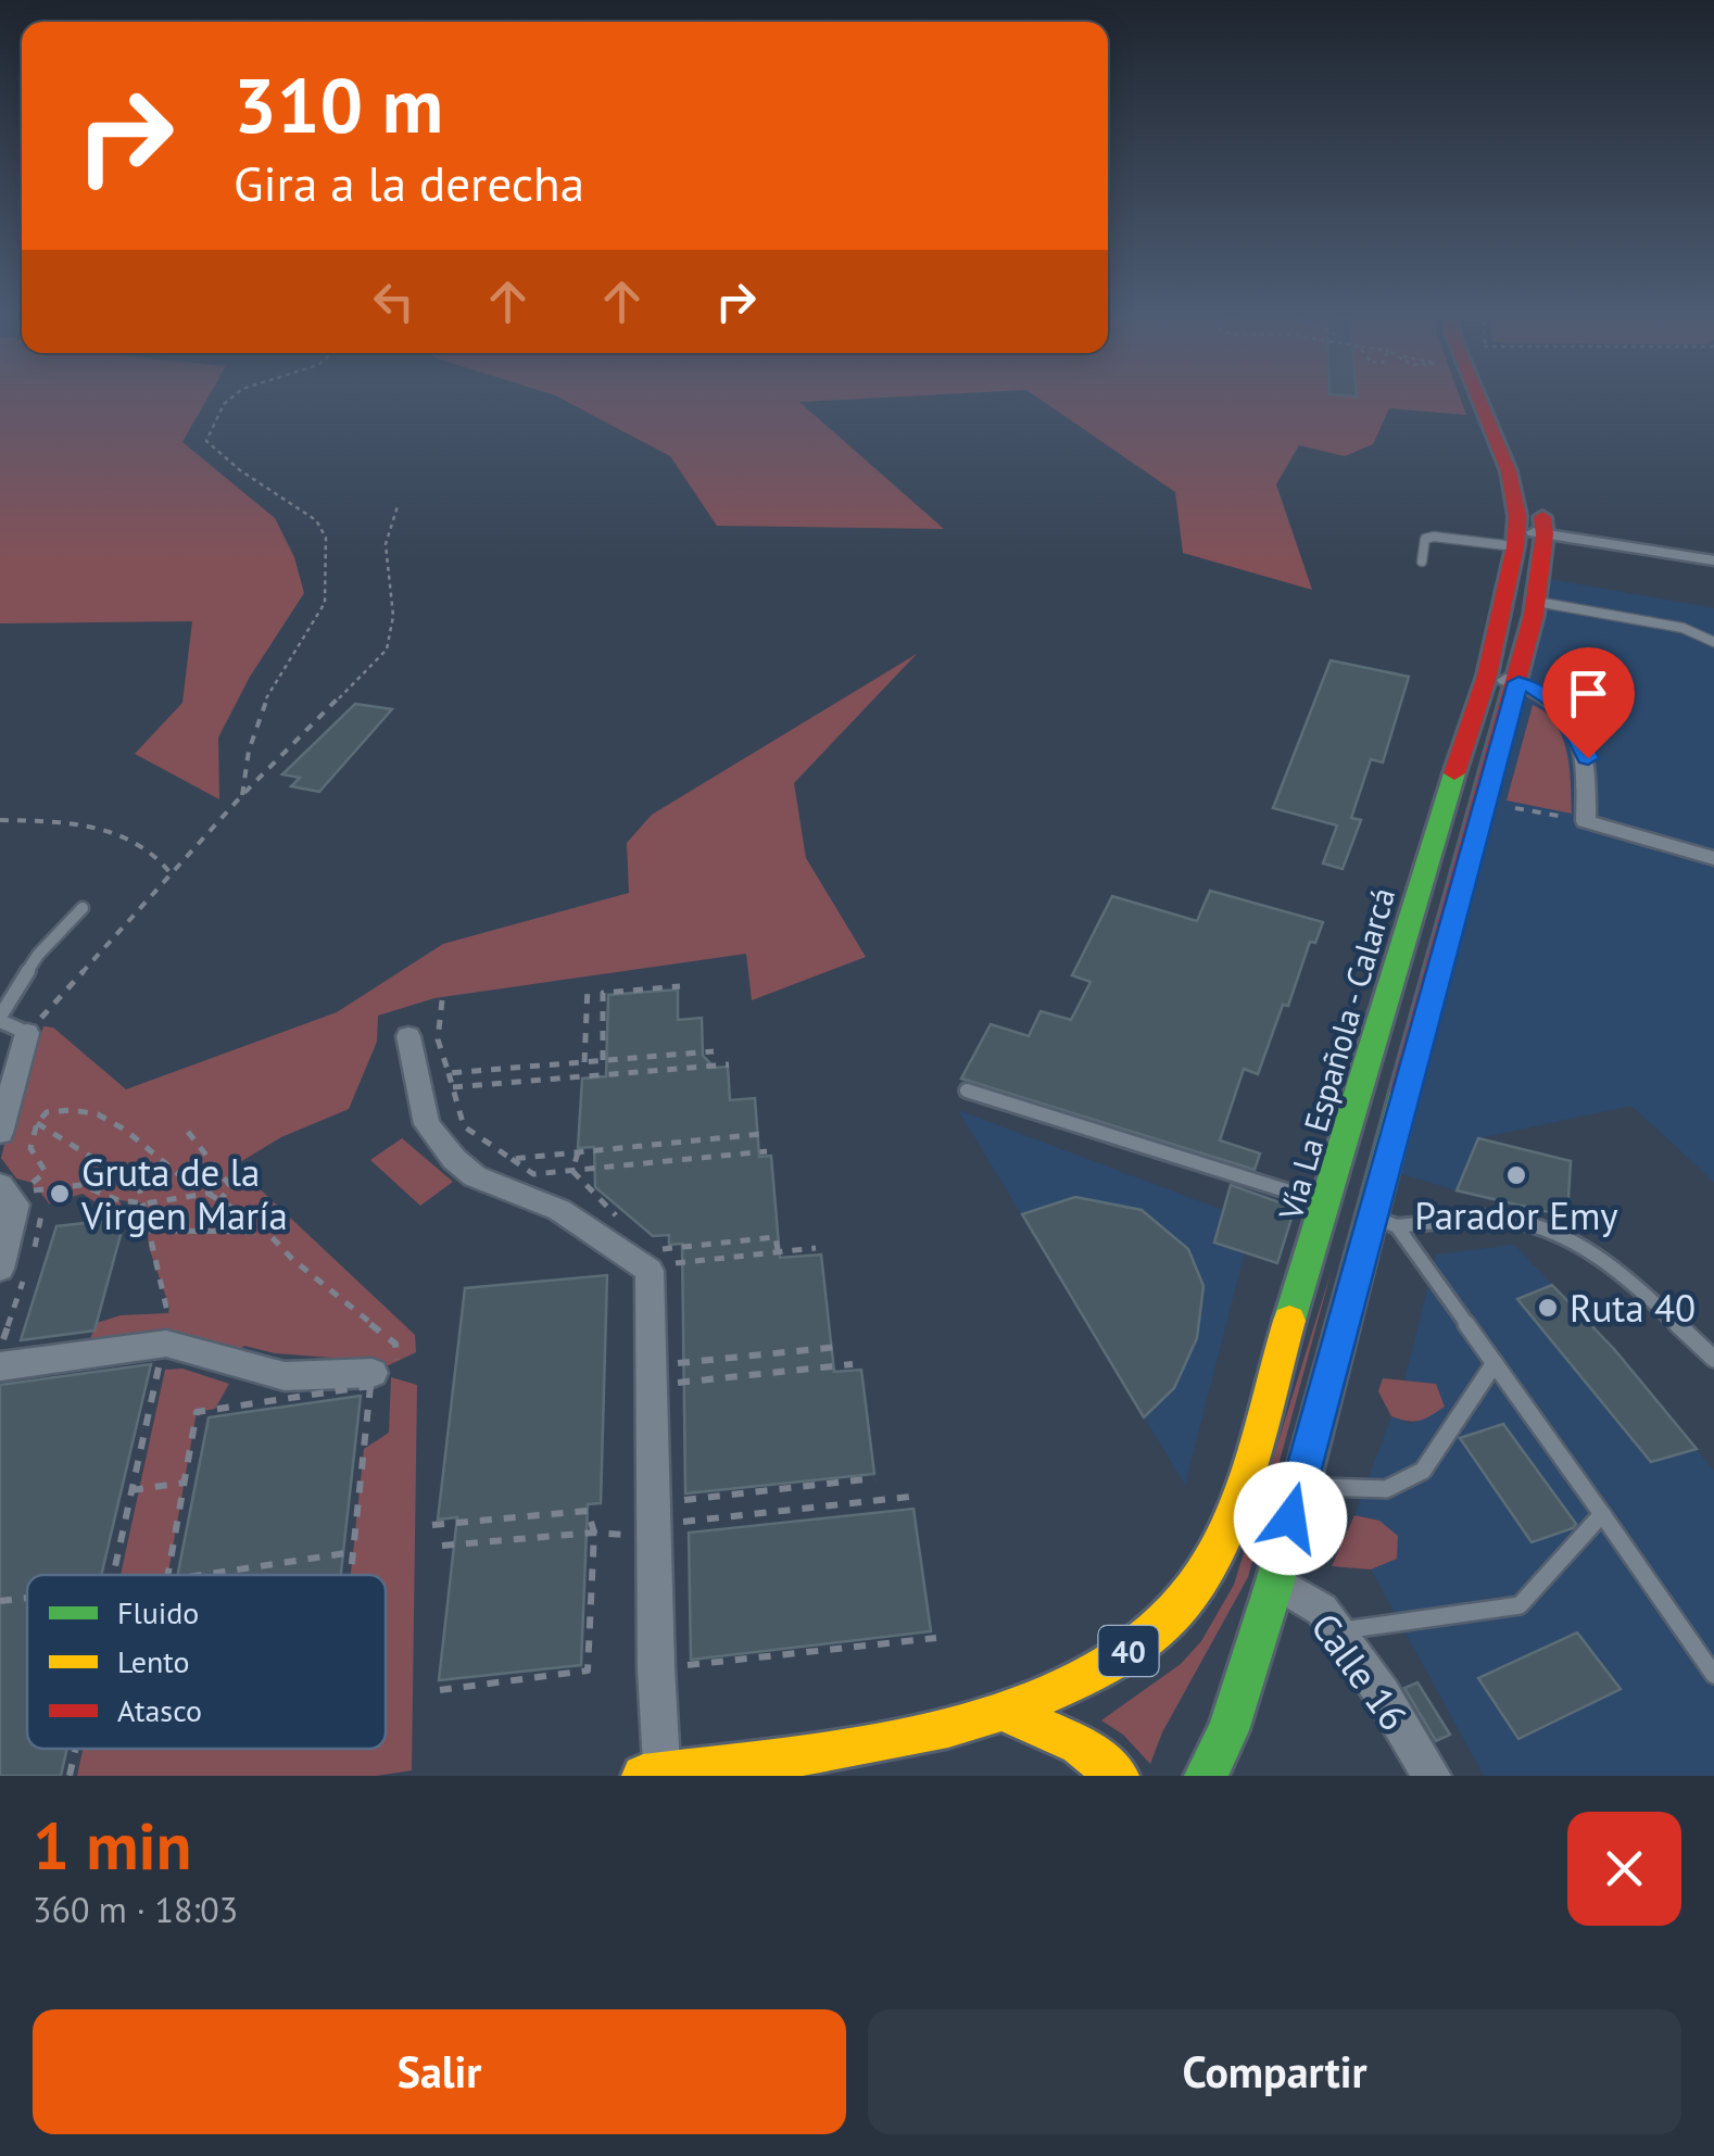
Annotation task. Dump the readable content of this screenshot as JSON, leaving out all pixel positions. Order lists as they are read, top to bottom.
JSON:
{
  "streets": {
    "highway": ["Vía La Española - Calarcá", "40"],
    "street": ["Calle 16"]
  },
  "crossings": [
    ["Vía La Española - Calarcá", "40"],
    ["Vía La Española - Calarcá", "Calle 16"]
  ],
  "places": ["Parador Emy", "Gruta de la Virgen María", "Ruta 40"],
  "legend": ["Fluido", "Lento", "Atasco"],
  "page": {
    "turn": ["310 m", "Gira a la derecha"],
    "heading": ["1 min", "360 m · 18:03"],
    "buttons": ["Salir", "Compartir"]
  }
}
